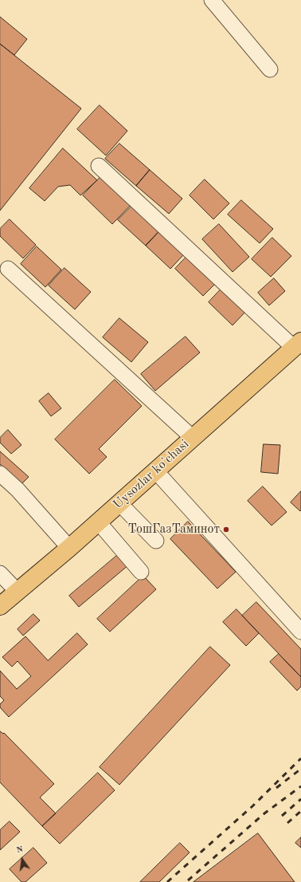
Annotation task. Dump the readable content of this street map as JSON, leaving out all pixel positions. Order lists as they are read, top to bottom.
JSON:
{
  "streets": {
    "main road": ["Uysozlar ko'chasi"]
  },
  "places": ["ТошГазТаминот"],
  "north": "top"
}
